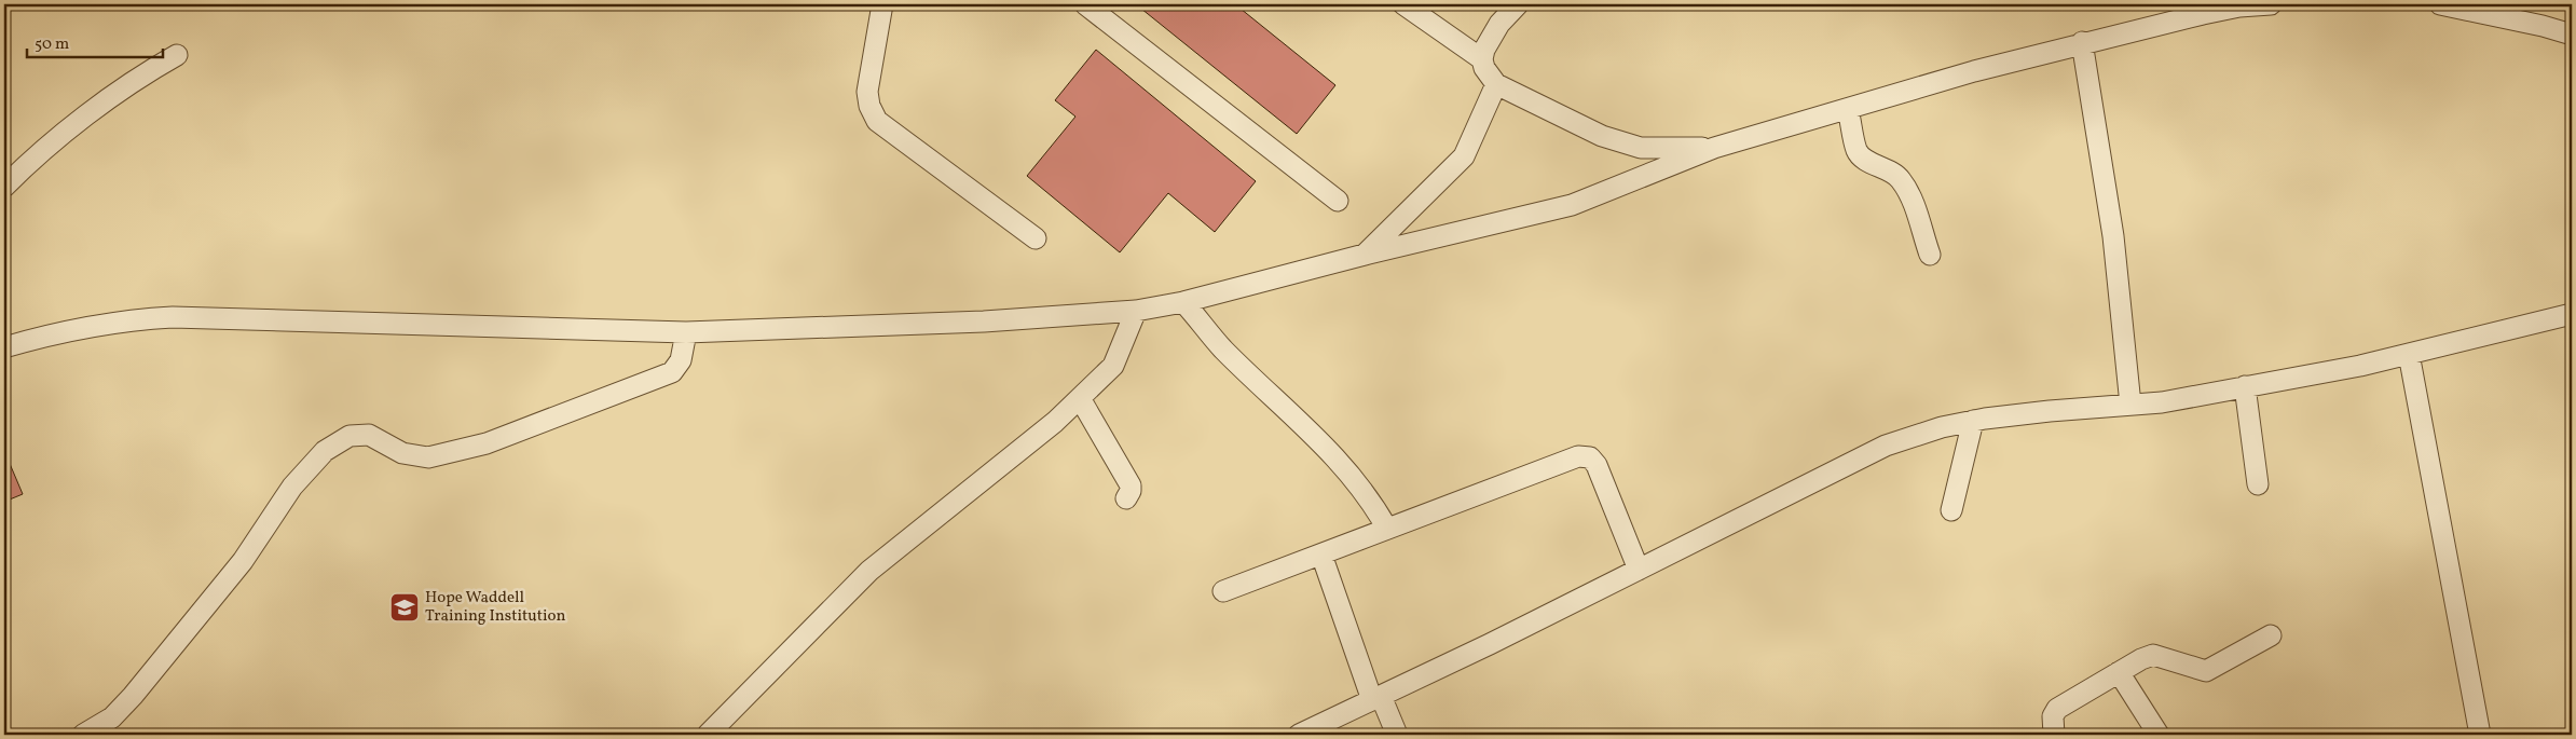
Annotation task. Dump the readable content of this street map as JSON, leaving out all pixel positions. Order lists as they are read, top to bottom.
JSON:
{
  "places": {
    "school or university": ["Hope Waddell Training Institution"]
  },
  "scale_bar": "50 m"
}
